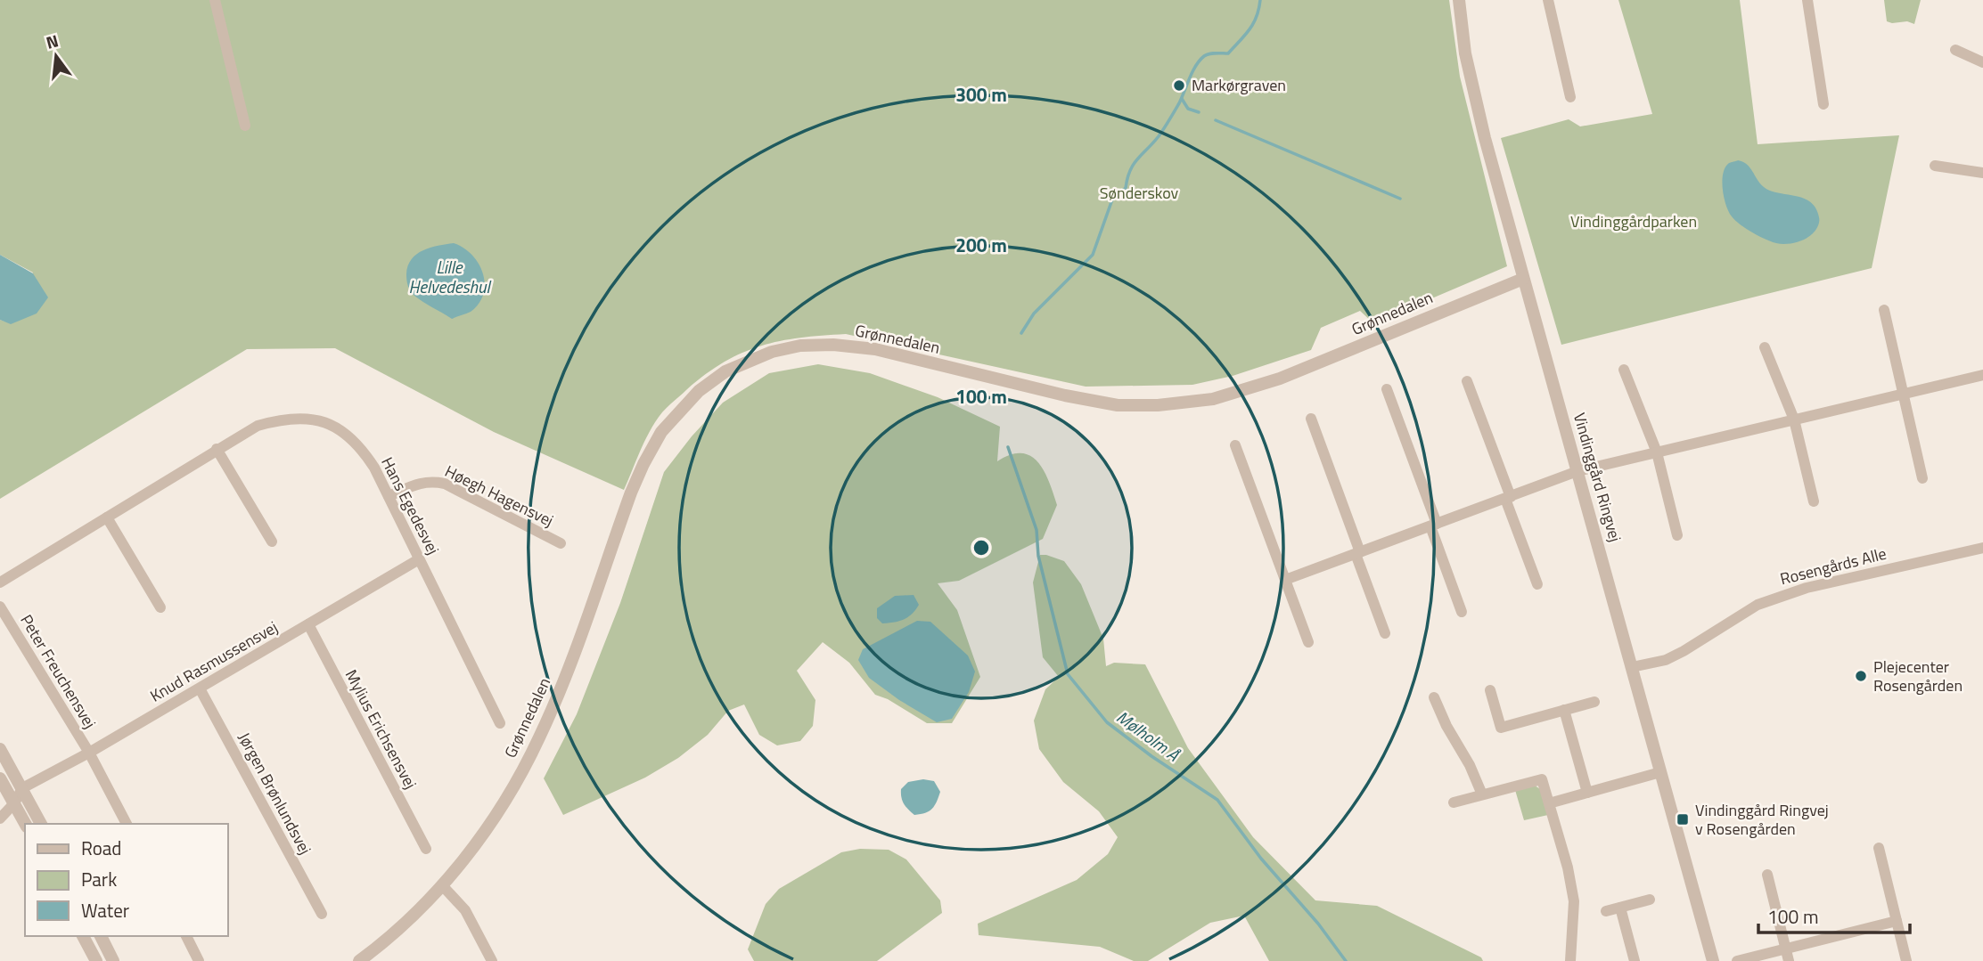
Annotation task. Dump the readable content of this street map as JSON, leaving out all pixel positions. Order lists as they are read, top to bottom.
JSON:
{
  "streets": {
    "street": [
      "Grønnedalen",
      "Vindinggård Ringvej",
      "Høegh Hagensvej",
      "Hans Egedesvej",
      "Rosengårds Alle",
      "Knud Rasmussensvej",
      "Peter Freuchensvej",
      "Mylius Erichsensvej",
      "Jørgen Brønlundsvej"
    ]
  },
  "crossings": [
    ["Grønnedalen", "Vindinggård Ringvej"],
    ["Vindinggård Ringvej", "Rosengårds Alle"],
    ["Høegh Hagensvej", "Hans Egedesvej"],
    ["Hans Egedesvej", "Knud Rasmussensvej"],
    ["Knud Rasmussensvej", "Peter Freuchensvej"],
    ["Knud Rasmussensvej", "Mylius Erichsensvej"],
    ["Knud Rasmussensvej", "Jørgen Brønlundsvej"]
  ],
  "water": ["Lille Helvedeshul", "Mølholm Å"],
  "parks": ["Sønderskov", "Vindinggårdparken"],
  "places": {
    "other": ["Markørgraven", "Plejecenter Rosengården"],
    "transit": ["Vindinggård Ringvej v Rosengården"]
  },
  "legend": ["Road", "Park", "Water"],
  "scale_bar": "100 m",
  "north": "top",
  "rings": ["300 m", "200 m", "100 m"]
}
